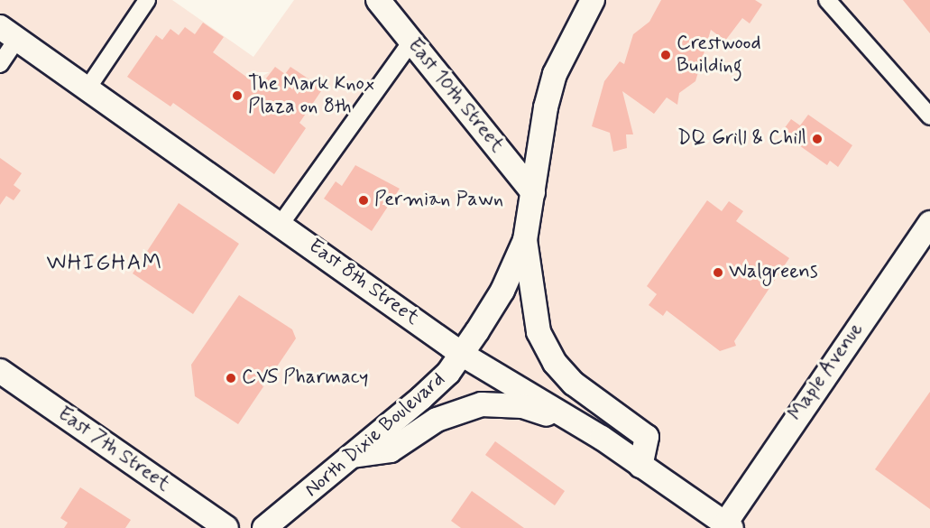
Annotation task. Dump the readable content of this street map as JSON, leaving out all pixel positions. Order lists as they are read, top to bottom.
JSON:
{
  "streets": {
    "main road": [
      "East 10th Street",
      "East 8th Street",
      "Maple Avenue",
      "North Dixie Boulevard",
      "East 7th Street"
    ]
  },
  "crossings": [
    ["East 10th Street", "North Dixie Boulevard"],
    ["East 8th Street", "Maple Avenue"],
    ["East 8th Street", "North Dixie Boulevard"]
  ],
  "districts": ["WHIGHAM"],
  "places": [
    "Crestwood Building",
    "The Mark Knox Plaza on 8th",
    "DQ Grill & Chill",
    "Permian Pawn",
    "Walgreens",
    "CVS Pharmacy"
  ]
}
